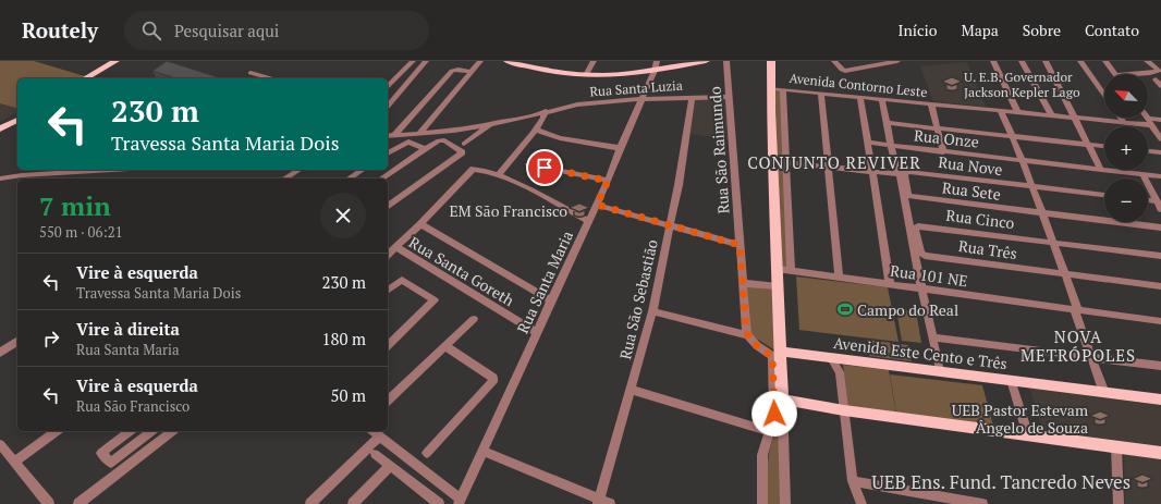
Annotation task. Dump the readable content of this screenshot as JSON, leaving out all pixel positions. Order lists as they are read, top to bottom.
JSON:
{
  "streets": {
    "main road": ["Avenida Este Cento e Três"],
    "street": [
      "Avenida Contorno Leste",
      "Rua Santa Luzia",
      "Rua Onze",
      "Rua São Raimundo",
      "Rua Nove",
      "Rua Sete",
      "Rua Cinco",
      "Rua Três",
      "Rua Santa Goreth",
      "Rua 101 NE",
      "Rua Santa Maria",
      "Rua São Sebastião"
    ]
  },
  "crossings": [
    ["Rua Santa Luzia", "Rua São Raimundo"],
    ["Rua Santa Luzia", "Rua Santa Maria"],
    ["Rua Santa Luzia", "Rua São Sebastião"],
    ["Rua Nove", "Rua Sete"],
    ["Rua Cinco", "Rua Três"],
    ["Rua Santa Goreth", "Rua Santa Maria"]
  ],
  "districts": ["CONJUNTO REVIVER", "NOVA METRÓPOLES"],
  "places": {
    "school or university": [
      "U. E.B. Governador Jackson Kepler Lago",
      "EM São Francisco",
      "UEB Pastor Estevam Ângelo de Souza",
      "UEB Ens. Fund. Tancredo Neves"
    ],
    "sports": ["Campo do Real"]
  },
  "north": "top left",
  "page": {
    "header": "Routely",
    "search": "Pesquisar aqui",
    "nav": [
      "Início",
      "Mapa",
      "Sobre",
      "Contato"
    ],
    "map_buttons": ["+", "−"],
    "turn": ["230 m", "Travessa Santa Maria Dois"],
    "heading": ["7 min", "550 m · 06:21"],
    "list": [
      {
        "name": "Vire à esquerda",
        "note": "Travessa Santa Maria Dois",
        "value": "230 m"
      },
      {
        "name": "Vire à direita",
        "note": "Rua Santa Maria",
        "value": "180 m"
      },
      {
        "name": "Vire à esquerda",
        "note": "Rua São Francisco",
        "value": "50 m"
      }
    ]
  }
}
